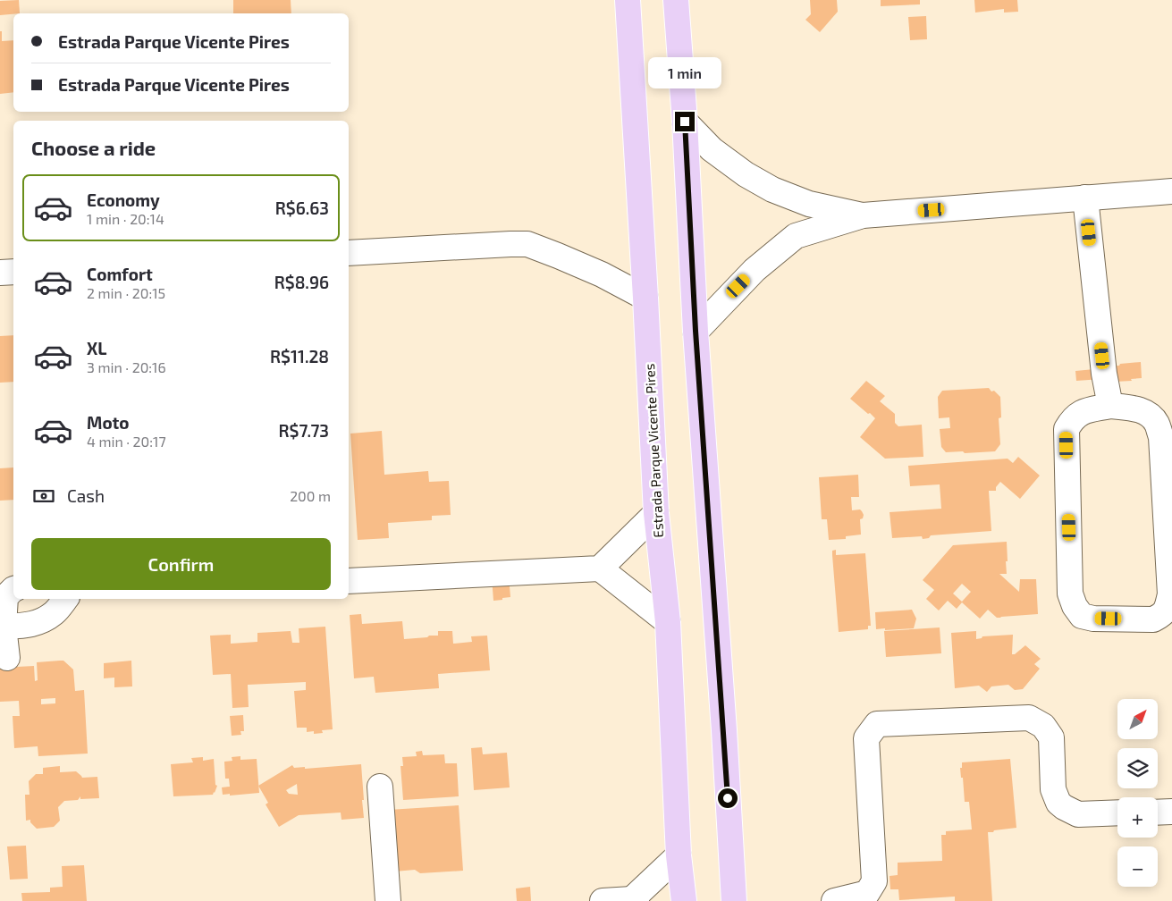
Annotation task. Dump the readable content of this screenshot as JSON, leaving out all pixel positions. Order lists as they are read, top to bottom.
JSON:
{
  "streets": {
    "main road": ["Estrada Parque Vicente Pires"]
  },
  "north": "top right",
  "page": {
    "banner": ["Estrada Parque Vicente Pires", "Estrada Parque Vicente Pires"],
    "bubble": "1 min",
    "heading": "Choose a ride",
    "list": [
      {
        "name": "Economy",
        "note": "1 min · 20:14",
        "value": "R$6.63"
      },
      {
        "name": "Comfort",
        "note": "2 min · 20:15",
        "value": "R$8.96"
      },
      {
        "name": "XL",
        "note": "3 min · 20:16",
        "value": "R$11.28"
      },
      {
        "name": "Moto",
        "note": "4 min · 20:17",
        "value": "R$7.73"
      }
    ],
    "pay": ["Cash", "200 m"],
    "buttons": "Confirm",
    "map_buttons": ["+", "−"]
  }
}
